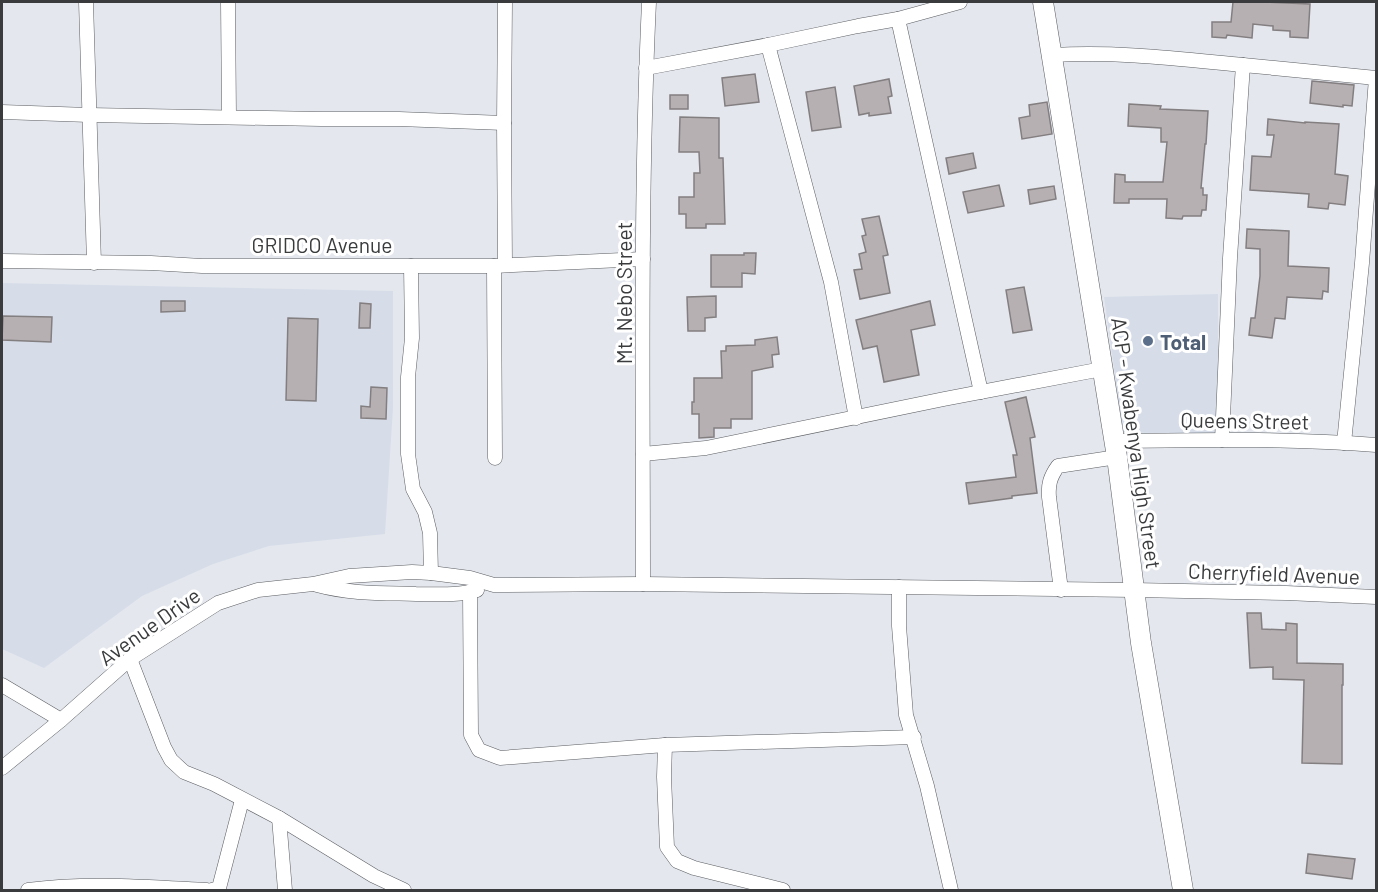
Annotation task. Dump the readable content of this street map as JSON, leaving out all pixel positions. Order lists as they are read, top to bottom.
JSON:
{
  "streets": {
    "main road": ["ACP - Kwabenya High Street"],
    "street": [
      "GRIDCO Avenue",
      "Mt. Nebo Street",
      "Queens Street",
      "Cherryfield Avenue",
      "Avenue Drive"
    ]
  },
  "crossings": [
    ["GRIDCO Avenue", "Mt. Nebo Street"],
    ["Mt. Nebo Street", "Cherryfield Avenue"],
    ["Queens Street", "ACP - Kwabenya High Street"],
    ["Queens Street", "Cherryfield Avenue"],
    ["ACP - Kwabenya High Street", "Cherryfield Avenue"]
  ],
  "places": ["Total"]
}
